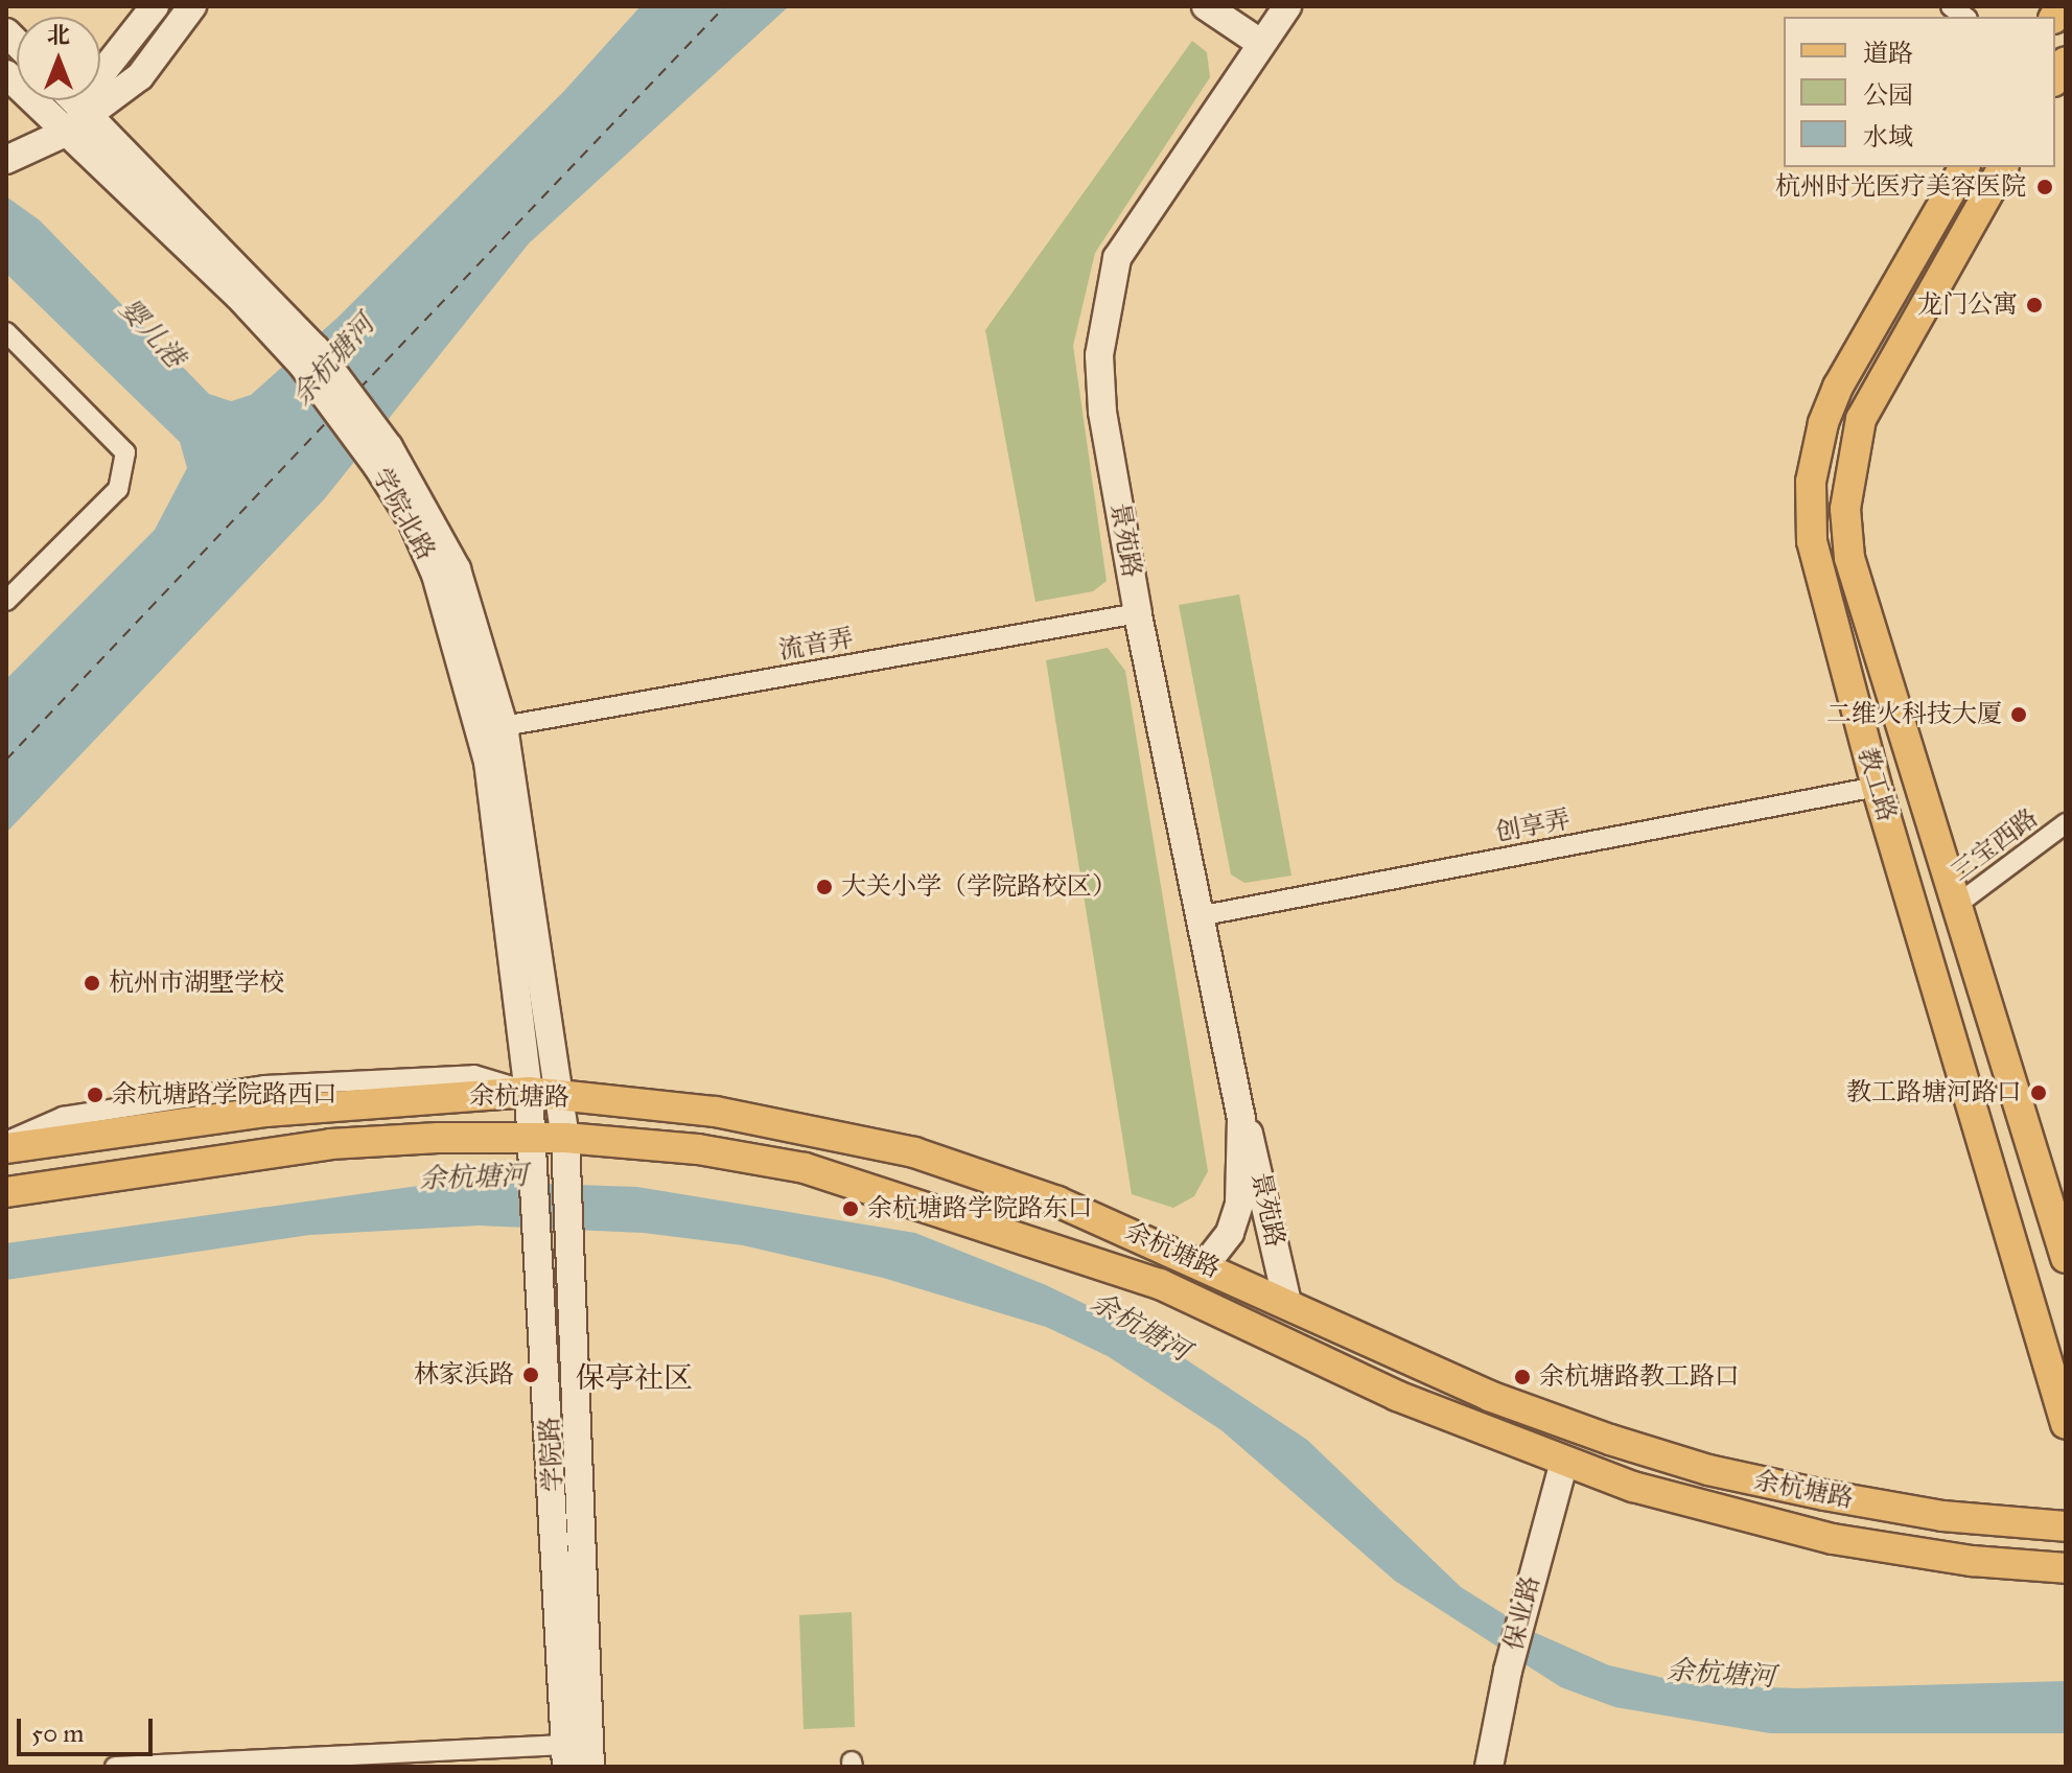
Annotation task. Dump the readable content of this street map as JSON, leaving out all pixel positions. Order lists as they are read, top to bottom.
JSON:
{
  "streets": {
    "main road": [
      "学院北路",
      "景苑路",
      "教工路",
      "余杭塘路",
      "学院路",
      "保业路"
    ],
    "street": ["流音弄", "创享弄", "三宝西路"]
  },
  "crossings": [
    ["学院北路", "流音弄"],
    ["学院北路", "余杭塘路"],
    ["学院北路", "学院路"],
    ["景苑路", "流音弄"],
    ["景苑路", "创享弄"],
    ["景苑路", "余杭塘路"],
    ["教工路", "创享弄"],
    ["教工路", "三宝西路"],
    ["余杭塘路", "学院路"],
    ["余杭塘路", "保业路"]
  ],
  "districts": ["保亭社区"],
  "water": ["婴儿港", "余杭塘河"],
  "places": [
    "杭州时光医疗美容医院",
    "龙门公寓",
    "二维火科技大厦",
    "大关小学（学院路校区）",
    "杭州市湖墅学校",
    "教工路塘河路口",
    "余杭塘路学院路西口",
    "余杭塘路学院路东口",
    "林家浜路",
    "余杭塘路教工路口"
  ],
  "legend": ["道路", "公园", "水域"],
  "scale_bar": "50 m",
  "north": "top"
}
